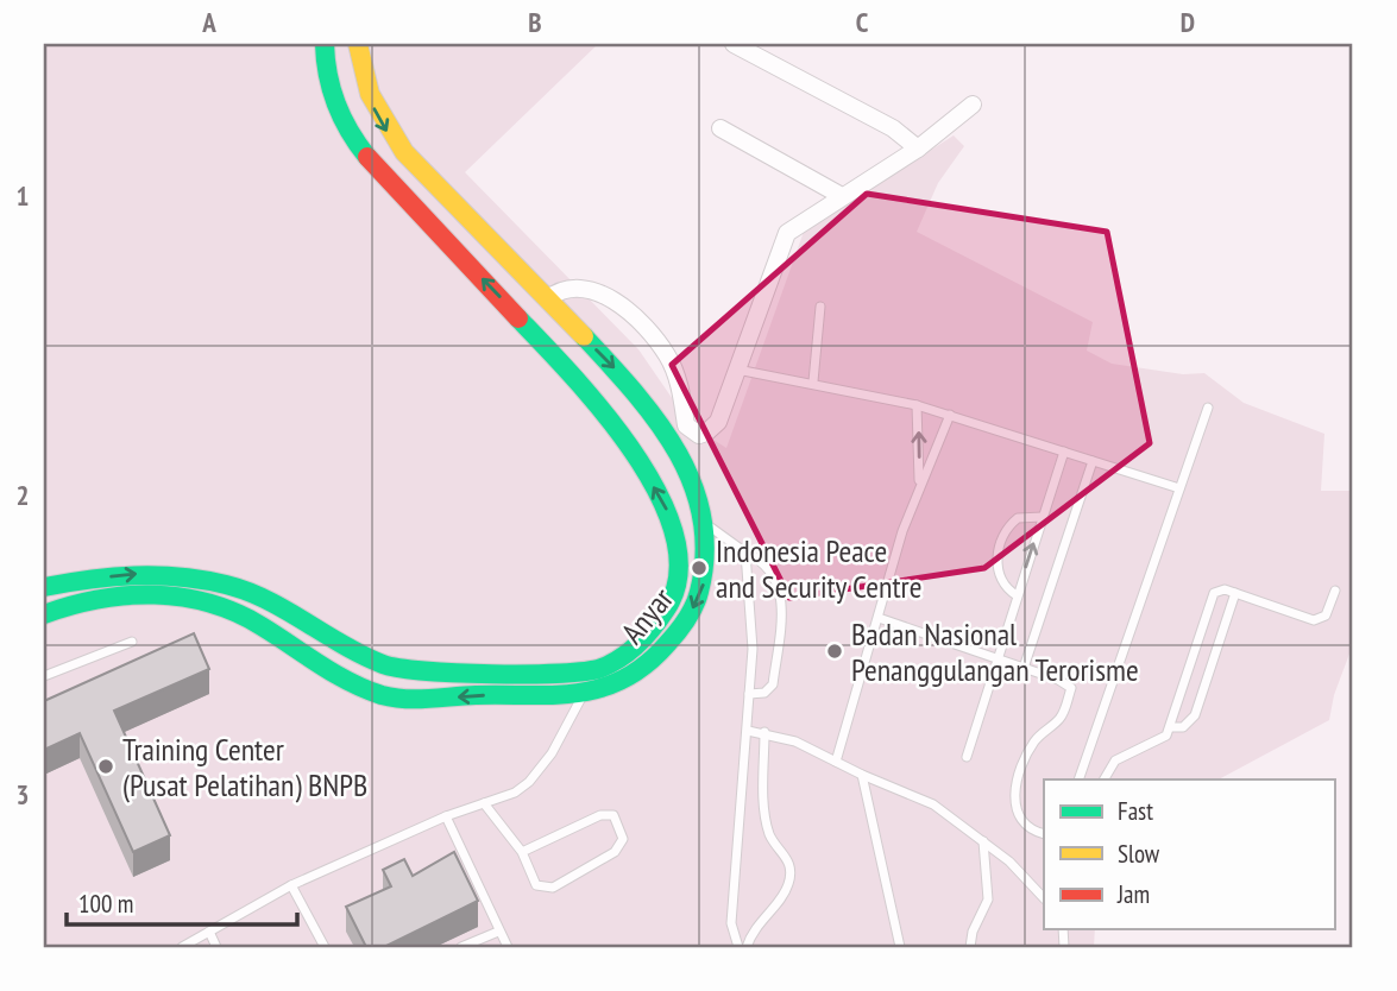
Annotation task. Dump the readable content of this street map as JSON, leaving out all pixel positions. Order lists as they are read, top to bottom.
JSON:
{
  "streets": {
    "street": ["Anyar"]
  },
  "places": ["Indonesia Peace and Security Centre", "Badan Nasional Penanggulangan Terorisme", "Training Center (Pusat Pelatihan) BNPB"],
  "legend": ["Fast", "Slow", "Jam"],
  "scale_bar": "100 m",
  "grid": {
    "columns": [
      "A",
      "B",
      "C",
      "D"
    ],
    "rows": ["1", "2", "3"]
  }
}
